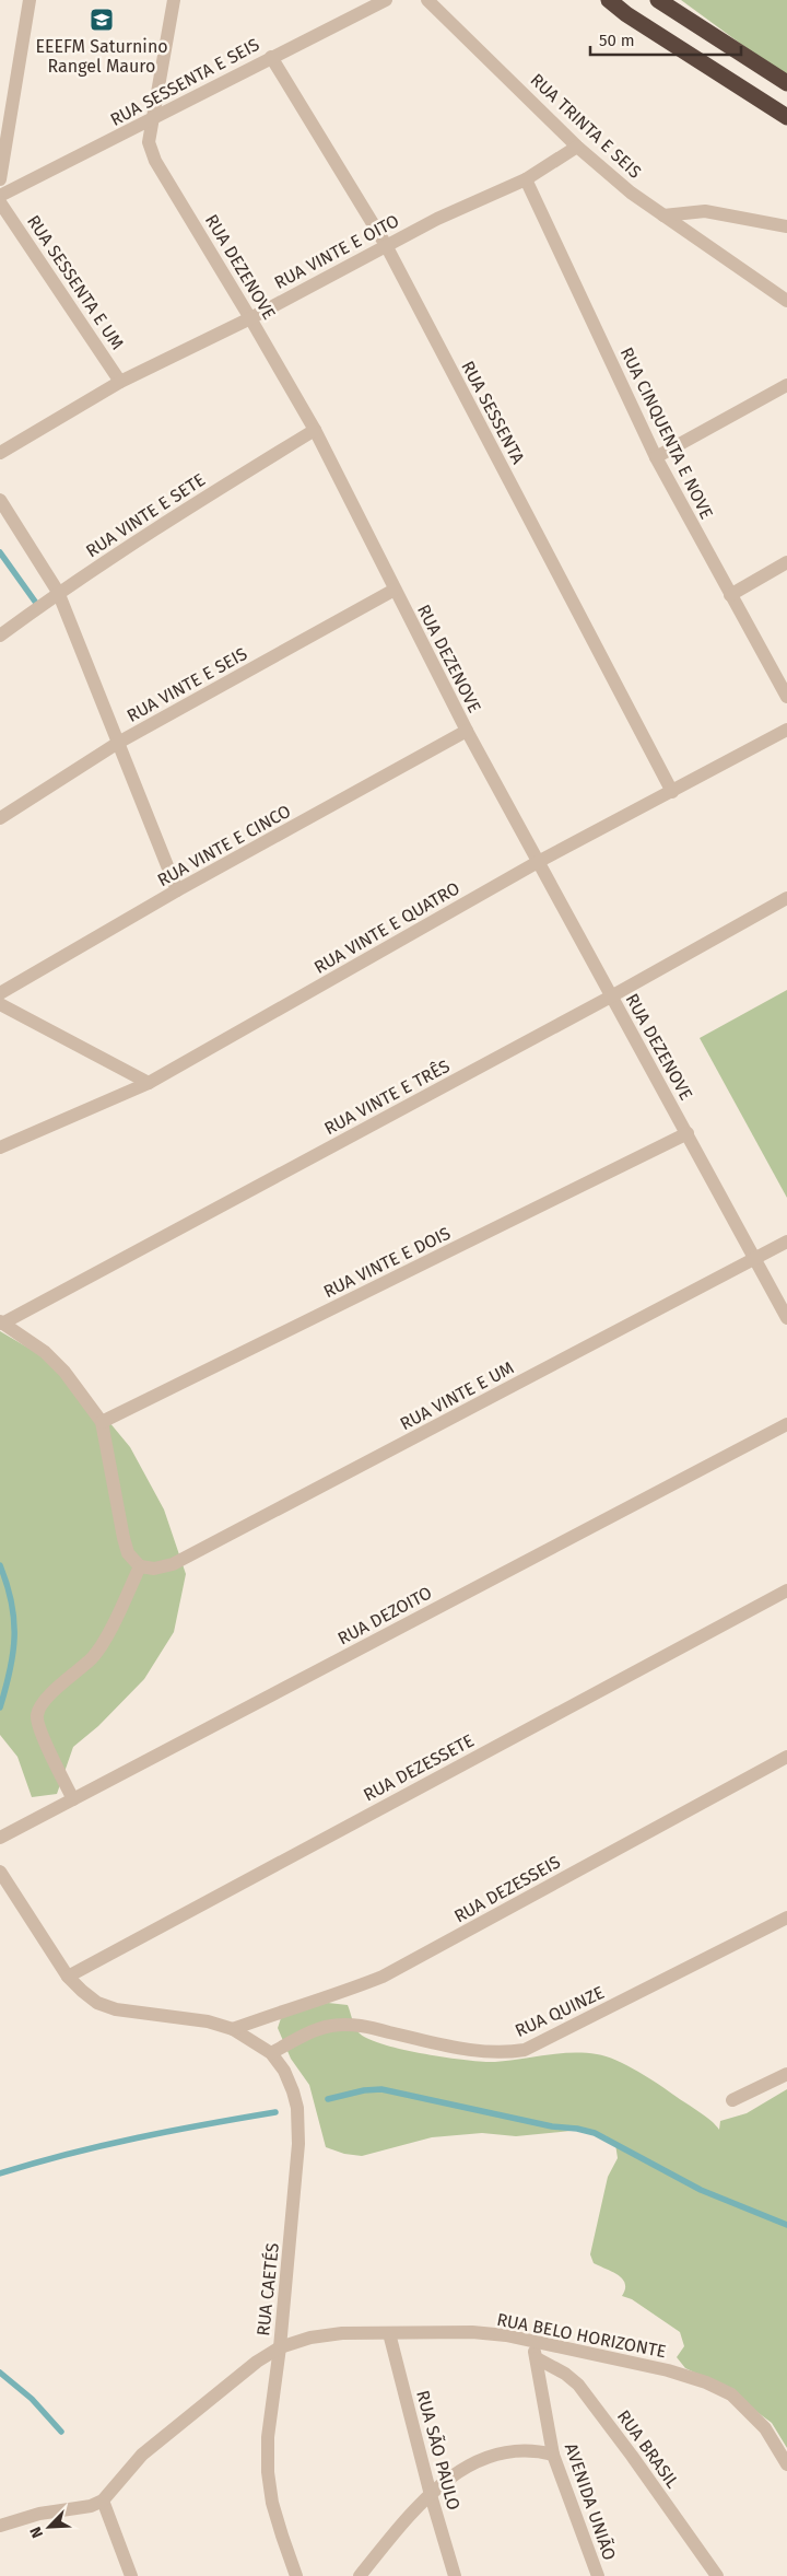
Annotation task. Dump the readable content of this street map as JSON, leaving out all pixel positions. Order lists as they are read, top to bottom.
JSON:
{
  "streets": {
    "street": [
      "RUA SESSENTA E SEIS",
      "RUA TRINTA E SEIS",
      "RUA VINTE E OITO",
      "RUA DEZENOVE",
      "RUA SESSENTA E UM",
      "RUA SESSENTA",
      "RUA CINQUENTA E NOVE",
      "RUA VINTE E SETE",
      "RUA VINTE E SEIS",
      "RUA VINTE E CINCO",
      "RUA VINTE E QUATRO",
      "RUA VINTE E TRÊS",
      "RUA VINTE E DOIS",
      "RUA VINTE E UM",
      "RUA DEZOITO",
      "RUA DEZESSETE",
      "RUA DEZESSEIS",
      "RUA QUINZE",
      "RUA CAETÉS",
      "RUA BELO HORIZONTE",
      "RUA BRASIL",
      "RUA SÃO PAULO",
      "AVENIDA UNIÃO"
    ]
  },
  "crossings": [
    ["RUA SESSENTA E SEIS", "RUA DEZENOVE"],
    ["RUA SESSENTA E SEIS", "RUA SESSENTA"],
    ["RUA TRINTA E SEIS", "RUA VINTE E OITO"],
    ["RUA VINTE E OITO", "RUA DEZENOVE"],
    ["RUA VINTE E OITO", "RUA SESSENTA E UM"],
    ["RUA VINTE E OITO", "RUA SESSENTA"],
    ["RUA VINTE E OITO", "RUA CINQUENTA E NOVE"],
    ["RUA DEZENOVE", "RUA VINTE E SETE"],
    ["RUA DEZENOVE", "RUA VINTE E SEIS"],
    ["RUA DEZENOVE", "RUA VINTE E CINCO"],
    ["RUA DEZENOVE", "RUA VINTE E QUATRO"],
    ["RUA DEZENOVE", "RUA VINTE E TRÊS"],
    ["RUA DEZENOVE", "RUA VINTE E DOIS"],
    ["RUA DEZENOVE", "RUA VINTE E UM"],
    ["RUA SESSENTA", "RUA VINTE E QUATRO"],
    ["RUA DEZESSETE", "RUA CAETÉS"],
    ["RUA DEZESSEIS", "RUA CAETÉS"],
    ["RUA QUINZE", "RUA CAETÉS"],
    ["RUA CAETÉS", "RUA BELO HORIZONTE"],
    ["RUA BELO HORIZONTE", "RUA SÃO PAULO"],
    ["RUA BELO HORIZONTE", "AVENIDA UNIÃO"],
    ["RUA BRASIL", "AVENIDA UNIÃO"]
  ],
  "places": {
    "school or university": ["EEEFM Saturnino Rangel Mauro"]
  },
  "scale_bar": "50 m",
  "north": "bottom left"
}
